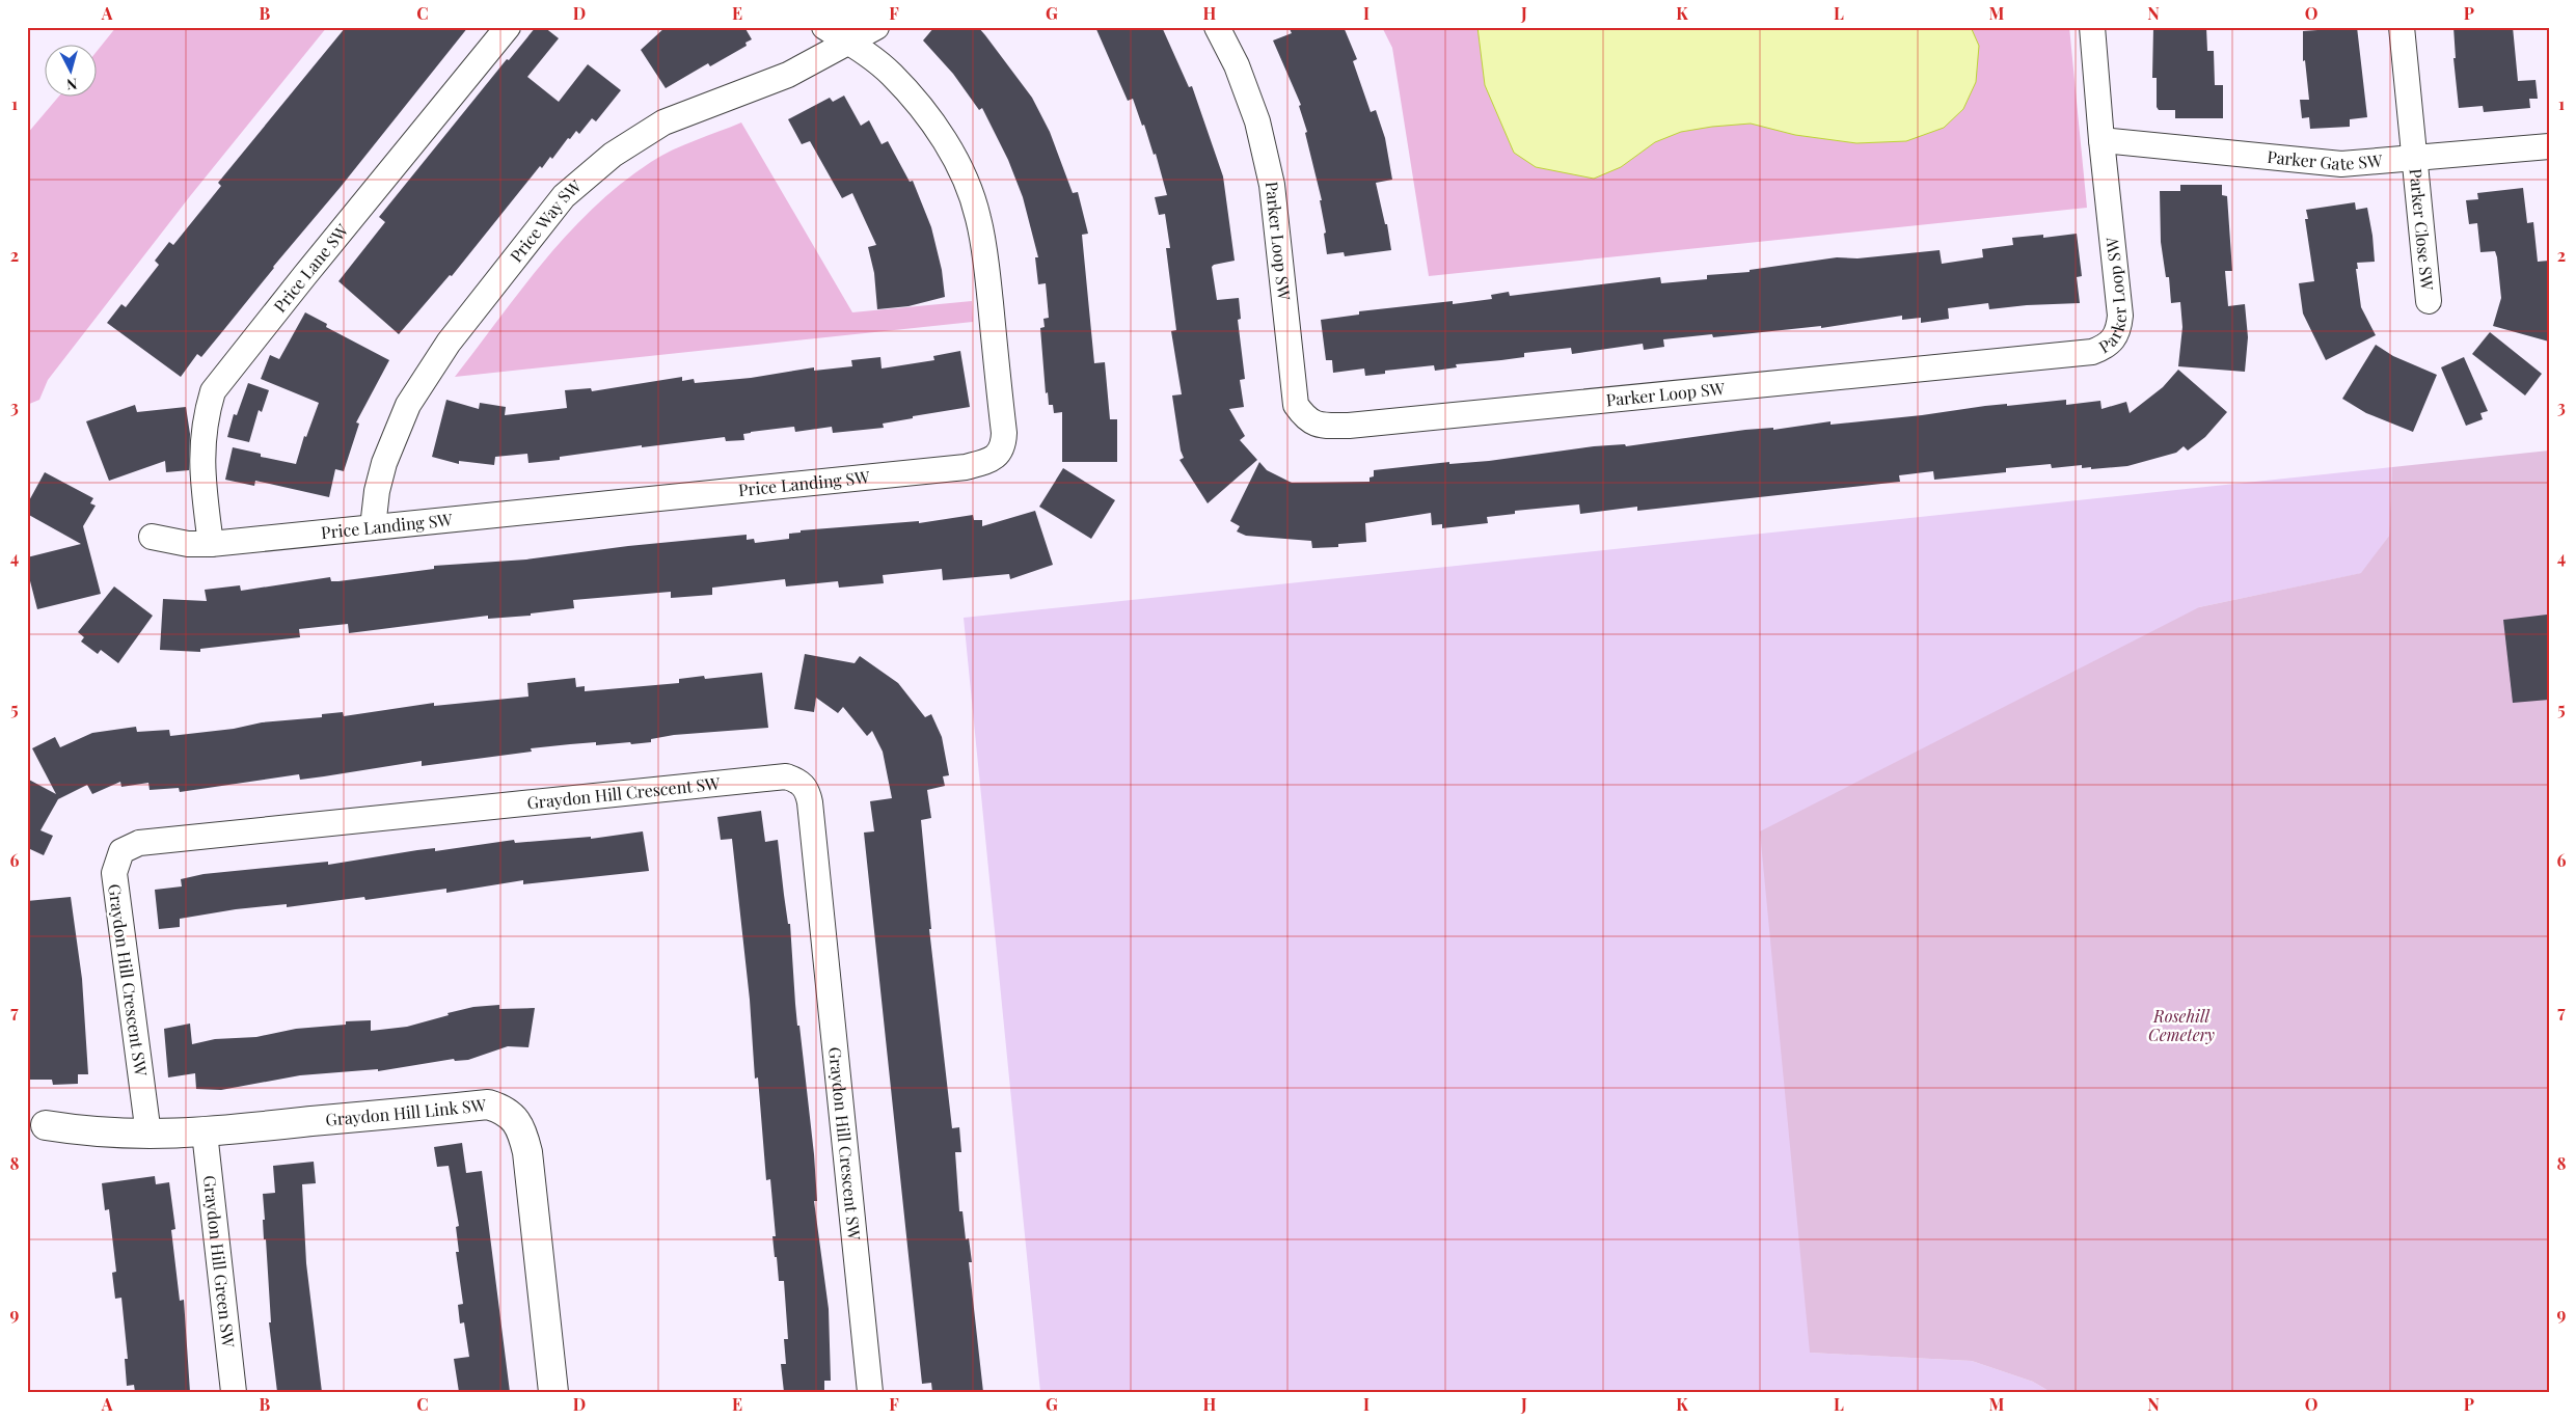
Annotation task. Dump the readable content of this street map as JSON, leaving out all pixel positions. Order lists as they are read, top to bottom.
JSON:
{
  "streets": {
    "street": [
      "Parker Gate SW",
      "Price Way SW",
      "Parker Close SW",
      "Parker Loop SW",
      "Price Lane SW",
      "Price Landing SW",
      "Graydon Hill Crescent SW",
      "Graydon Hill Link SW",
      "Graydon Hill Green SW"
    ]
  },
  "crossings": [
    ["Parker Gate SW", "Parker Close SW"],
    ["Parker Gate SW", "Parker Loop SW"],
    ["Price Way SW", "Price Landing SW"],
    ["Price Lane SW", "Price Landing SW"],
    ["Graydon Hill Crescent SW", "Graydon Hill Link SW"],
    ["Graydon Hill Link SW", "Graydon Hill Green SW"]
  ],
  "parks": ["Rosehill Cemetery"],
  "north": "bottom",
  "grid": {
    "columns": [
      "A",
      "B",
      "C",
      "D",
      "E",
      "F",
      "G",
      "H",
      "I",
      "J",
      "K",
      "L",
      "M",
      "N",
      "O",
      "P"
    ],
    "rows": [
      "1",
      "2",
      "3",
      "4",
      "5",
      "6",
      "7",
      "8",
      "9"
    ]
  }
}
